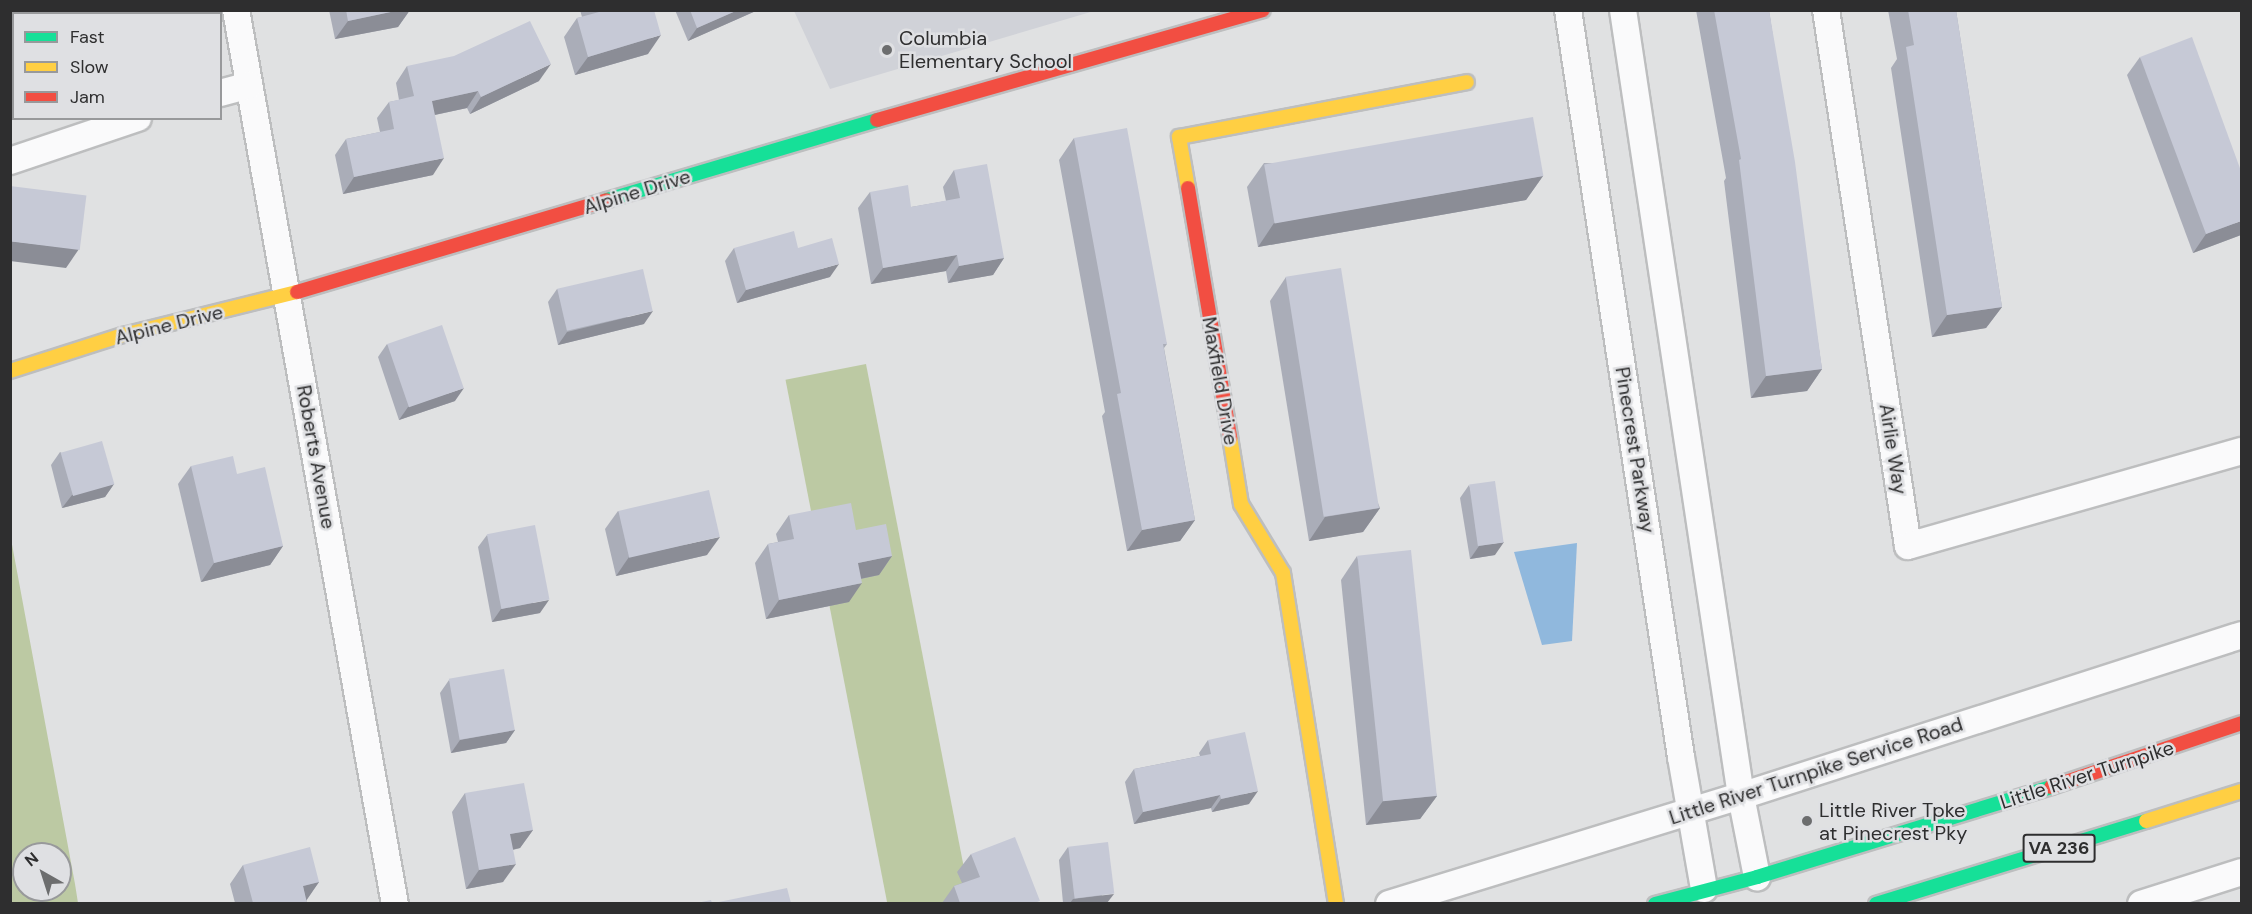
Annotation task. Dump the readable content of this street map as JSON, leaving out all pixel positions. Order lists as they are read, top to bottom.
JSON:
{
  "streets": {
    "street": [
      "Alpine Drive",
      "Maxfield Drive",
      "Airlie Way",
      "Pinecrest Parkway",
      "Roberts Avenue",
      "Little River Turnpike Service Road",
      "Little River Turnpike",
      "VA 236"
    ]
  },
  "crossings": [
    ["Alpine Drive", "Roberts Avenue"],
    ["Pinecrest Parkway", "Little River Turnpike Service Road"],
    ["Pinecrest Parkway", "Little River Turnpike"]
  ],
  "places": ["Columbia Elementary School", "Little River Tpke at Pinecrest Pky"],
  "legend": ["Fast", "Slow", "Jam"],
  "north": "top left"
}
